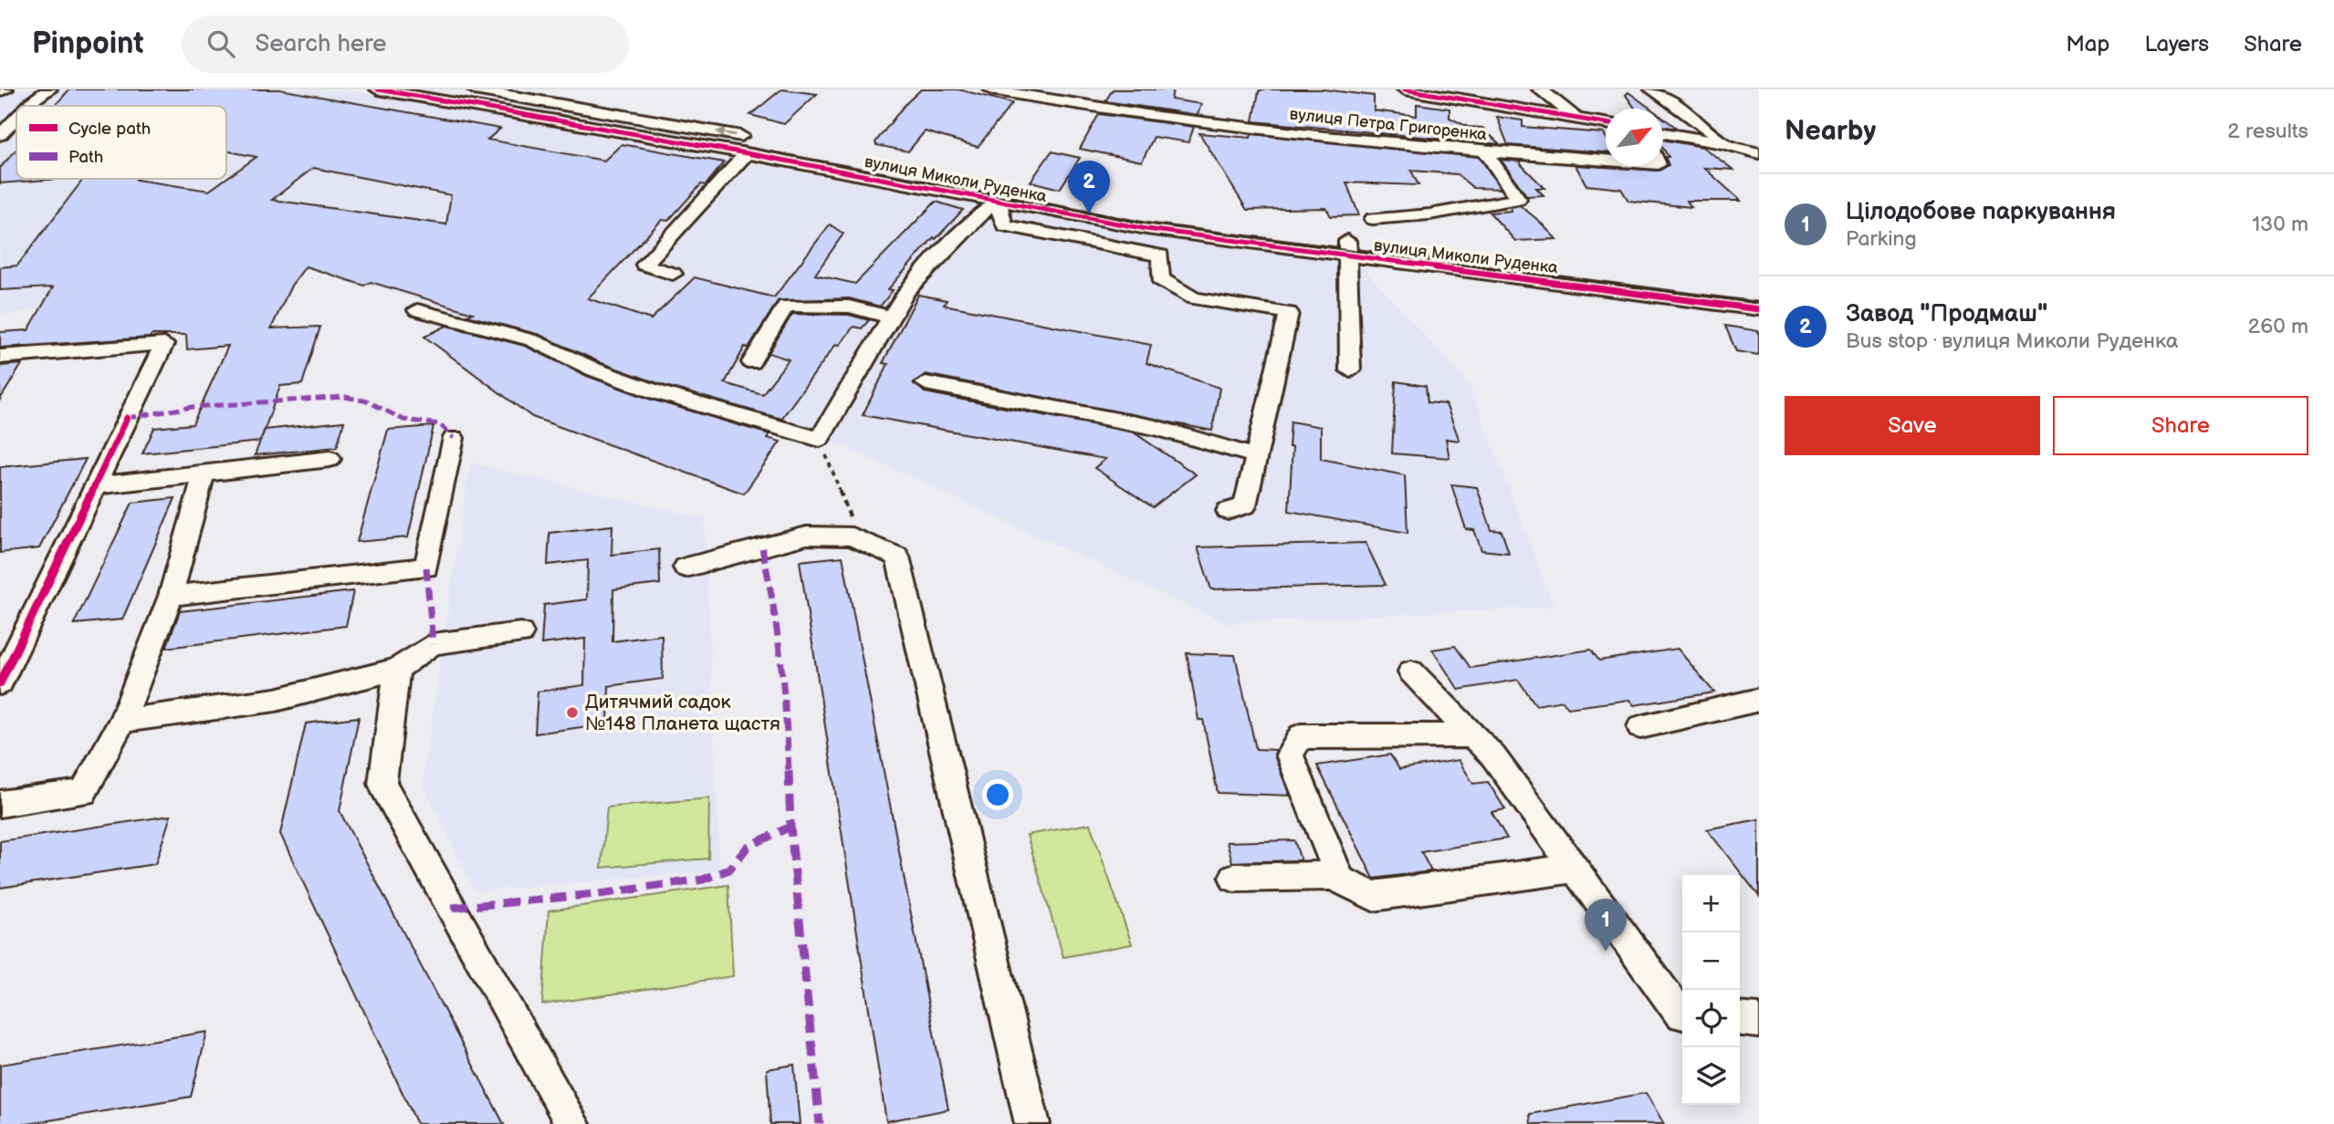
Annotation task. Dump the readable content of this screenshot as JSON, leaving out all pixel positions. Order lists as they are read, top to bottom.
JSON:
{
  "streets": {
    "street": ["вулиця Петра Григоренка", "вулиця Миколи Руденка"]
  },
  "places": ["Дитячмий садок №148 Планета щастя"],
  "legend": ["Cycle path", "Path"],
  "north": "top right",
  "page": {
    "header": "Pinpoint",
    "search": "Search here",
    "nav": ["Map", "Layers", "Share"],
    "heading": ["Nearby", "2 results"],
    "pins": ["2", "1"],
    "list": [
      {
        "mark": "1",
        "name": "Цілодобове паркування",
        "note": "Parking",
        "value": "130 m"
      },
      {
        "mark": "2",
        "name": "Завод \"Продмаш\"",
        "note": "Bus stop · вулиця Миколи Руденка",
        "value": "260 m"
      }
    ],
    "buttons": ["Save", "Share"],
    "map_buttons": ["+", "−"]
  }
}
